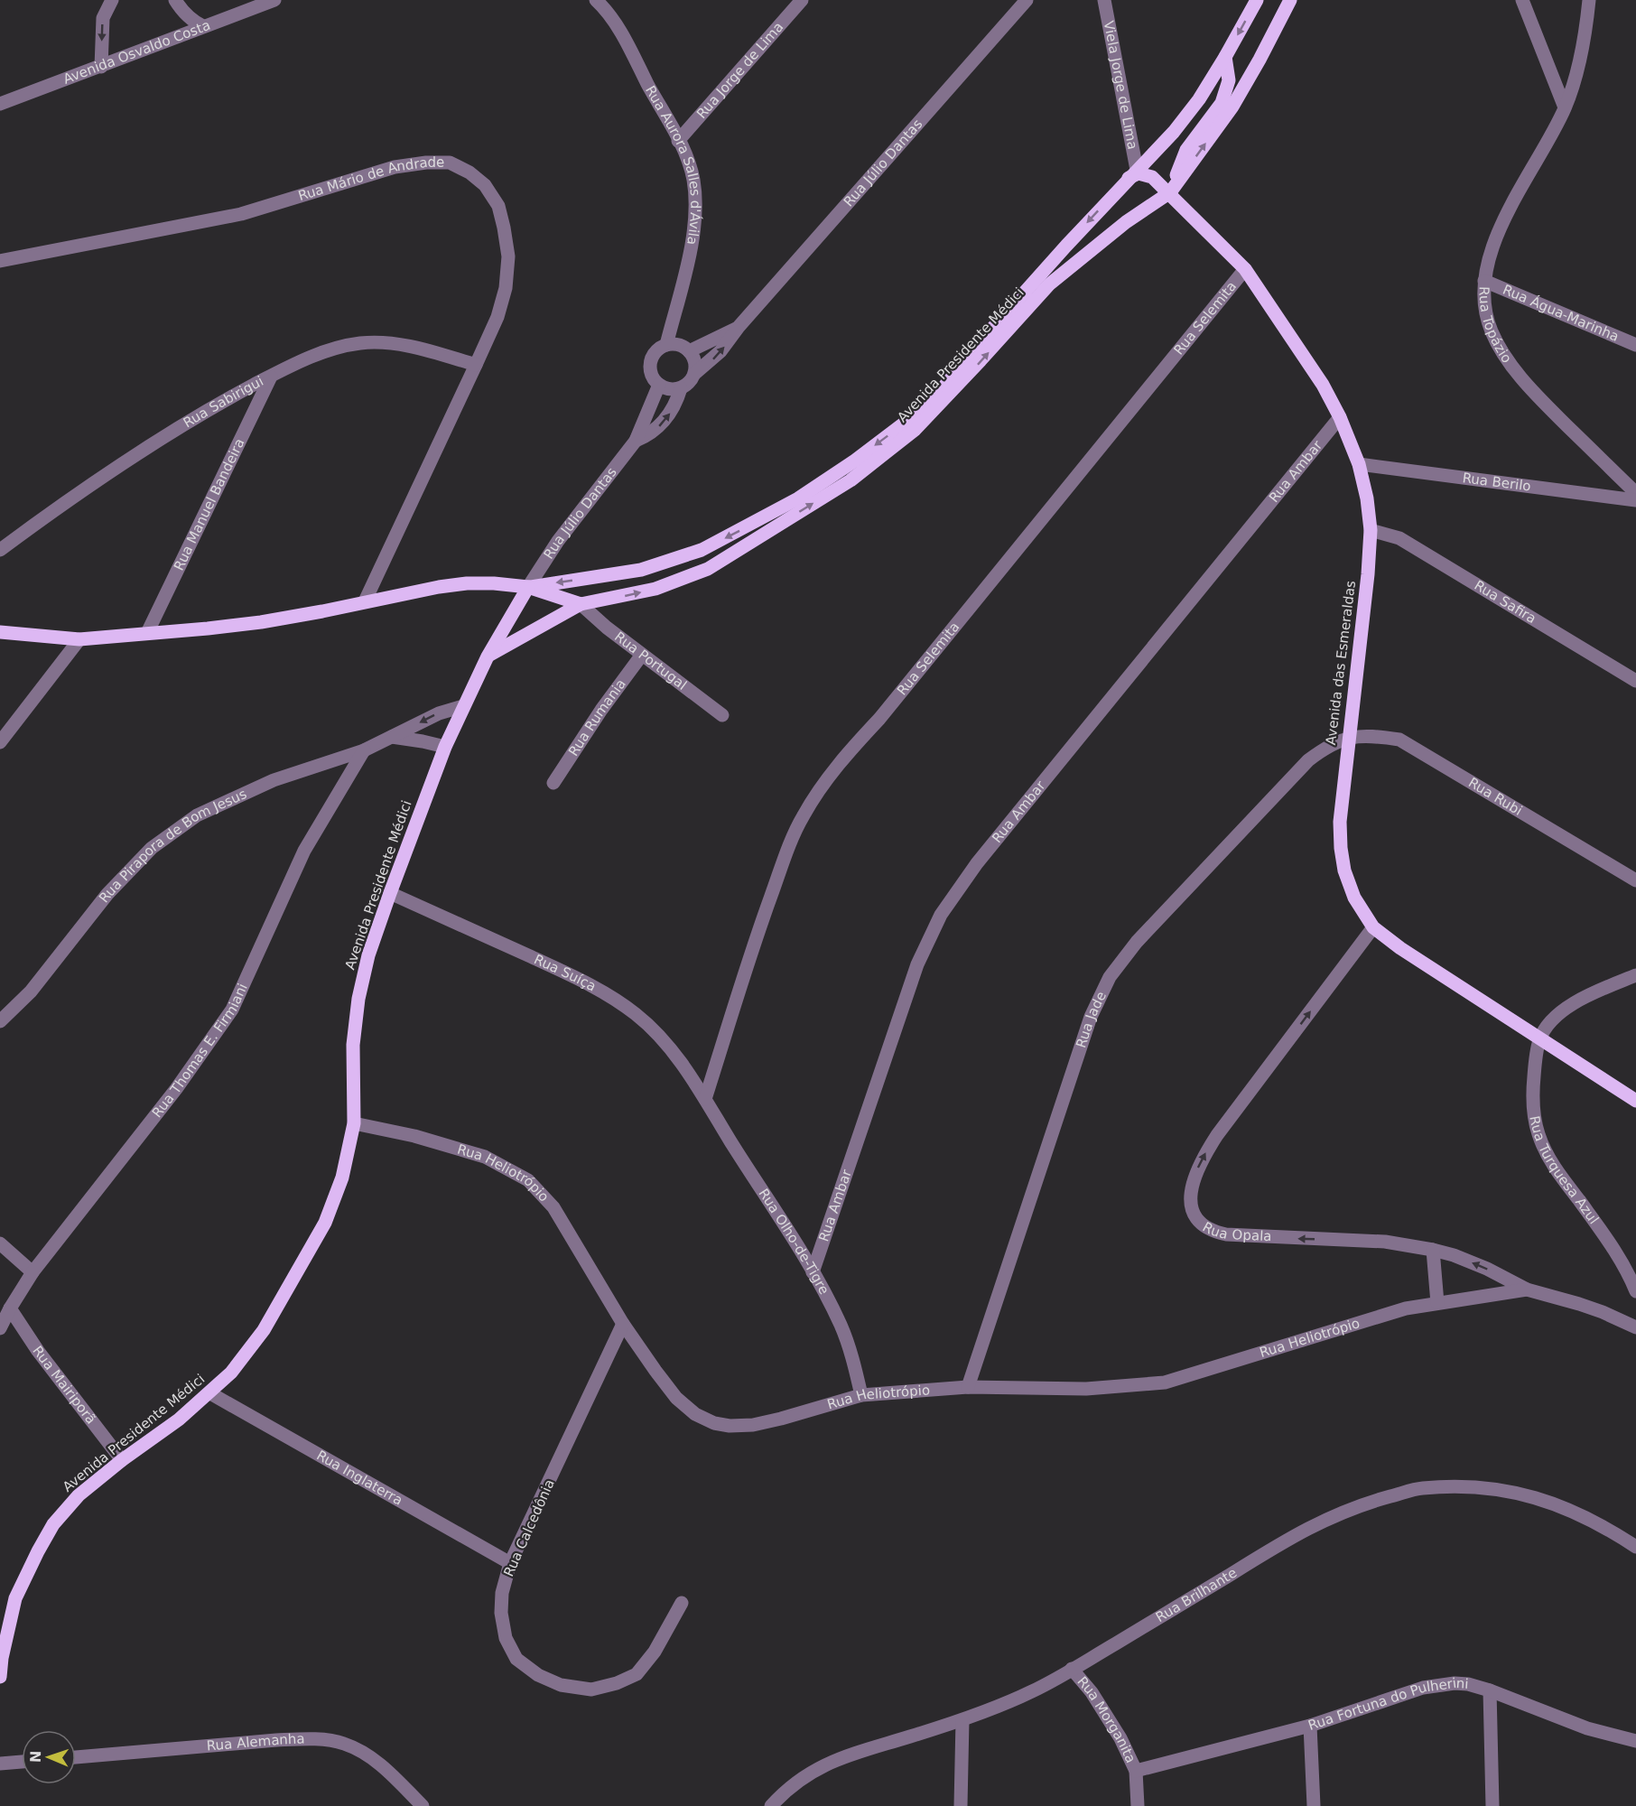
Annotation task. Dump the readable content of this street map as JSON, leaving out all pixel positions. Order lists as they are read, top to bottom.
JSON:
{
  "streets": {
    "main road": ["Avenida Presidente Médici", "Avenida das Esmeraldas"],
    "street": [
      "Avenida Osvaldo Costa",
      "Rua Jorge de Lima",
      "Viela Jorge de Lima",
      "Rua Júlio Dantas",
      "Rua Aurora Salles d'Ávila",
      "Rua Mário de Andrade",
      "Rua Água-Marinha",
      "Rua Selemita",
      "Rua Topázio",
      "Rua Sabirigui",
      "Rua Ambar",
      "Rua Berilo",
      "Rua Manuel Bandeira",
      "Rua Safira",
      "Rua Portugal",
      "Rua Rumania",
      "Rua Rubi",
      "Rua Pirapora de Bom Jesus",
      "Rua Suíça",
      "Rua Jade",
      "Rua Thomas E. Firmiani",
      "Rua Turquesa Azul",
      "Rua Heliotrópio",
      "Rua Opala",
      "Rua Olho-de-Tigre",
      "Rua Mairiporã",
      "Rua Inglaterra",
      "Rua Calcedônia",
      "Rua Brilhante",
      "Rua Fortuna do Pulherini",
      "Rua Morganita",
      "Rua Alemanha"
    ]
  },
  "crossings": [
    ["Rua Jorge de Lima", "Rua Aurora Salles d'Ávila"],
    ["Viela Jorge de Lima", "Avenida Presidente Médici"],
    ["Viela Jorge de Lima", "Avenida das Esmeraldas"],
    ["Rua Júlio Dantas", "Rua Aurora Salles d'Ávila"],
    ["Rua Júlio Dantas", "Avenida Presidente Médici"],
    ["Rua Mário de Andrade", "Rua Sabirigui"],
    ["Rua Água-Marinha", "Rua Topázio"],
    ["Rua Selemita", "Avenida das Esmeraldas"],
    ["Rua Selemita", "Rua Suíça"],
    ["Rua Selemita", "Rua Olho-de-Tigre"],
    ["Avenida Presidente Médici", "Rua Portugal"],
    ["Avenida Presidente Médici", "Avenida das Esmeraldas"],
    ["Avenida Presidente Médici", "Rua Pirapora de Bom Jesus"],
    ["Avenida Presidente Médici", "Rua Suíça"],
    ["Avenida Presidente Médici", "Rua Heliotrópio"],
    ["Avenida Presidente Médici", "Rua Mairiporã"],
    ["Avenida Presidente Médici", "Rua Inglaterra"],
    ["Rua Sabirigui", "Rua Manuel Bandeira"],
    ["Rua Ambar", "Avenida das Esmeraldas"],
    ["Rua Ambar", "Rua Olho-de-Tigre"],
    ["Rua Berilo", "Avenida das Esmeraldas"],
    ["Rua Safira", "Avenida das Esmeraldas"],
    ["Rua Portugal", "Rua Rumania"],
    ["Avenida das Esmeraldas", "Rua Rubi"],
    ["Avenida das Esmeraldas", "Rua Jade"],
    ["Avenida das Esmeraldas", "Rua Turquesa Azul"],
    ["Avenida das Esmeraldas", "Rua Opala"],
    ["Rua Rubi", "Rua Jade"],
    ["Rua Pirapora de Bom Jesus", "Rua Thomas E. Firmiani"],
    ["Rua Suíça", "Rua Olho-de-Tigre"],
    ["Rua Jade", "Rua Heliotrópio"],
    ["Rua Thomas E. Firmiani", "Rua Mairiporã"],
    ["Rua Heliotrópio", "Rua Opala"],
    ["Rua Heliotrópio", "Rua Olho-de-Tigre"],
    ["Rua Heliotrópio", "Rua Calcedônia"],
    ["Rua Inglaterra", "Rua Calcedônia"],
    ["Rua Brilhante", "Rua Morganita"],
    ["Rua Fortuna do Pulherini", "Rua Morganita"]
  ],
  "north": "left"
}
